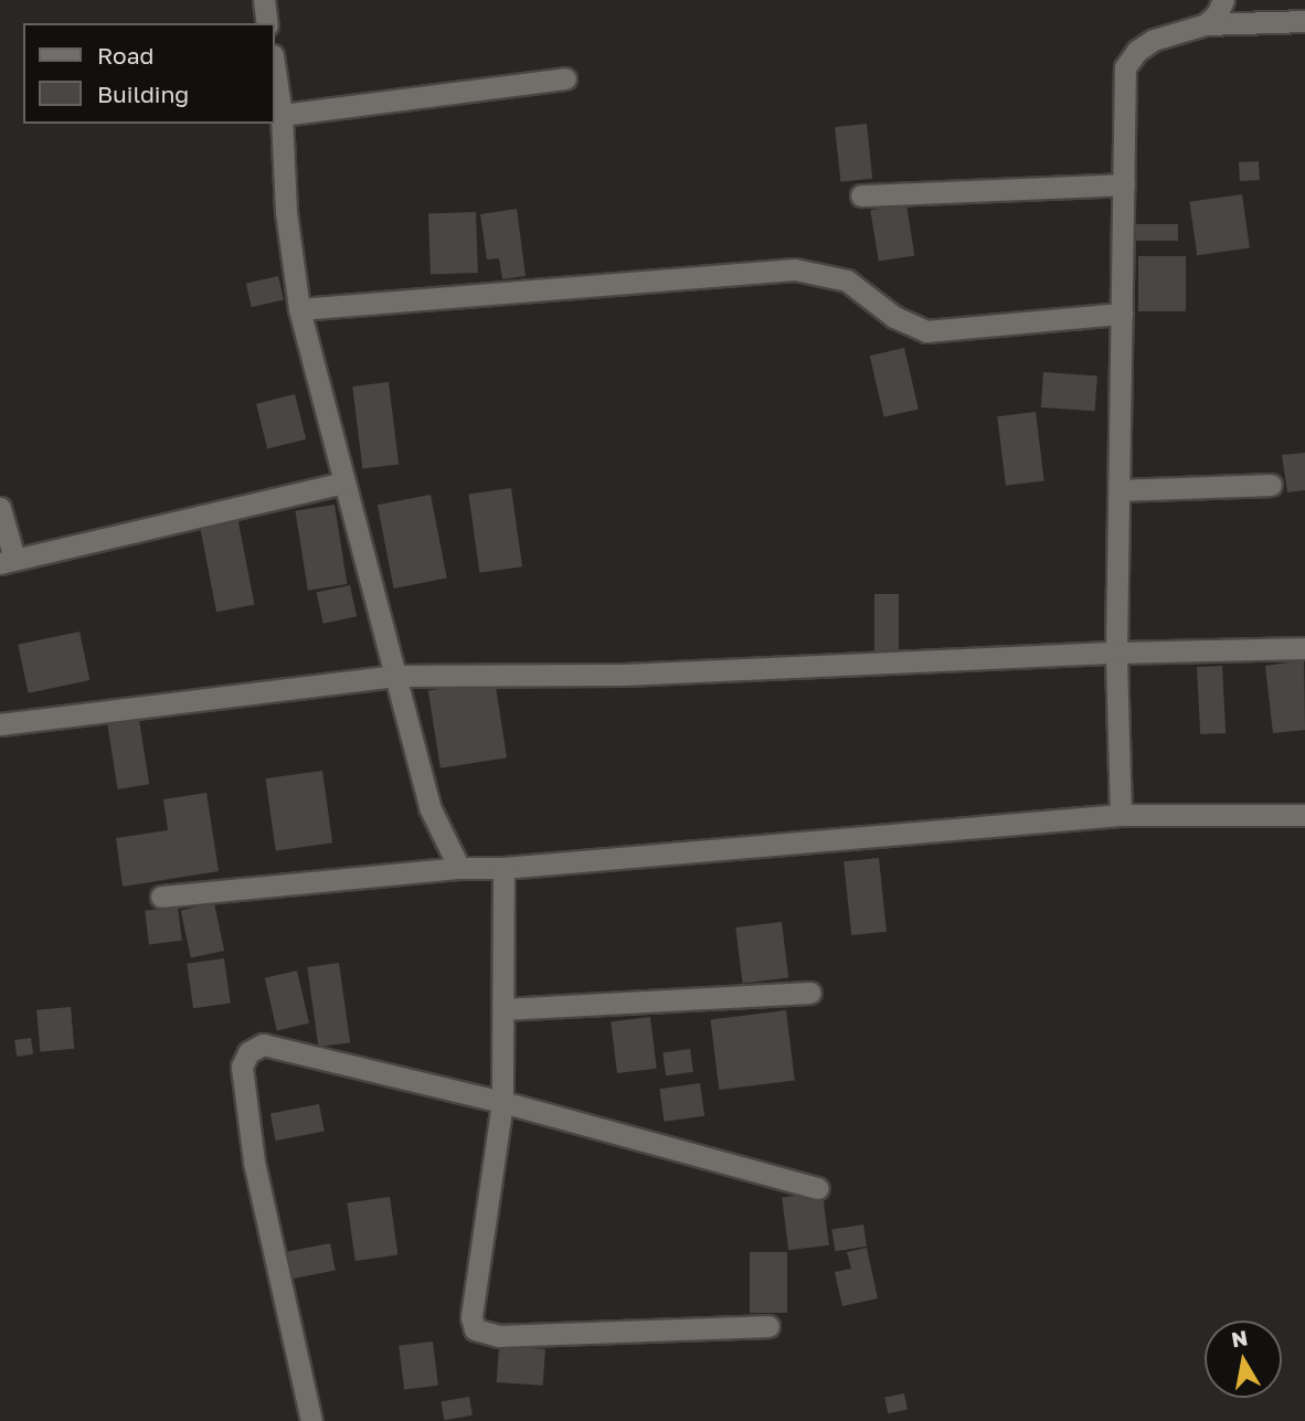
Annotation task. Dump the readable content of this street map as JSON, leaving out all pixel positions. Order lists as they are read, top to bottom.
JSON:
{
  "legend": ["Road", "Building"],
  "north": "top"
}
